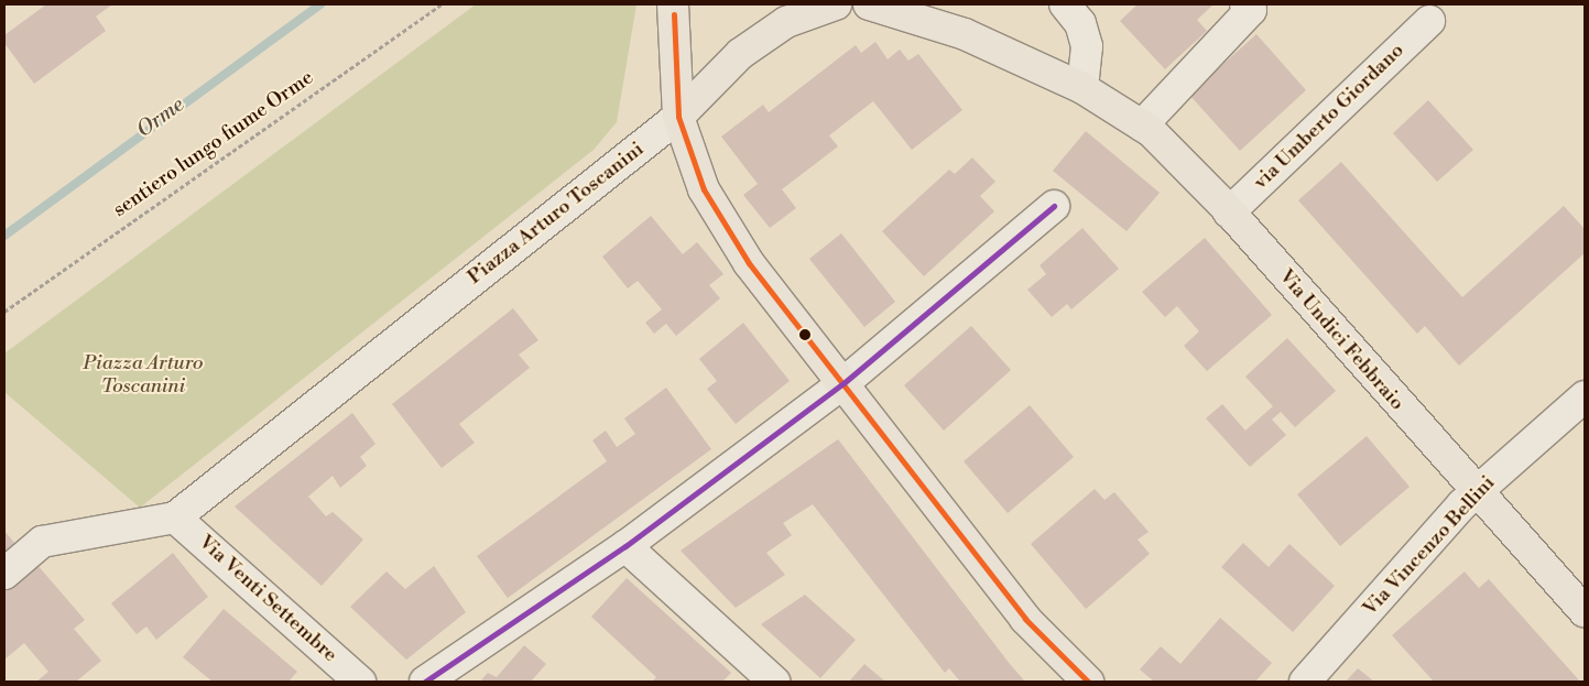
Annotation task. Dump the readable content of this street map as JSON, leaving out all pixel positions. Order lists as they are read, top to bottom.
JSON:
{
  "streets": {
    "main road": ["Via Undici Febbraio"],
    "street": [
      "via Umberto Giordano",
      "Piazza Arturo Toscanini",
      "Via Vincenzo Bellini",
      "Via Venti Settembre"
    ],
    "path": ["sentiero lungo fiume Orme"]
  },
  "crossings": [
    ["via Umberto Giordano", "Via Undici Febbraio"],
    ["Piazza Arturo Toscanini", "Via Venti Settembre"],
    ["Via Undici Febbraio", "Via Vincenzo Bellini"]
  ],
  "water": ["Orme"],
  "parks": ["Piazza Arturo Toscanini"]
}
